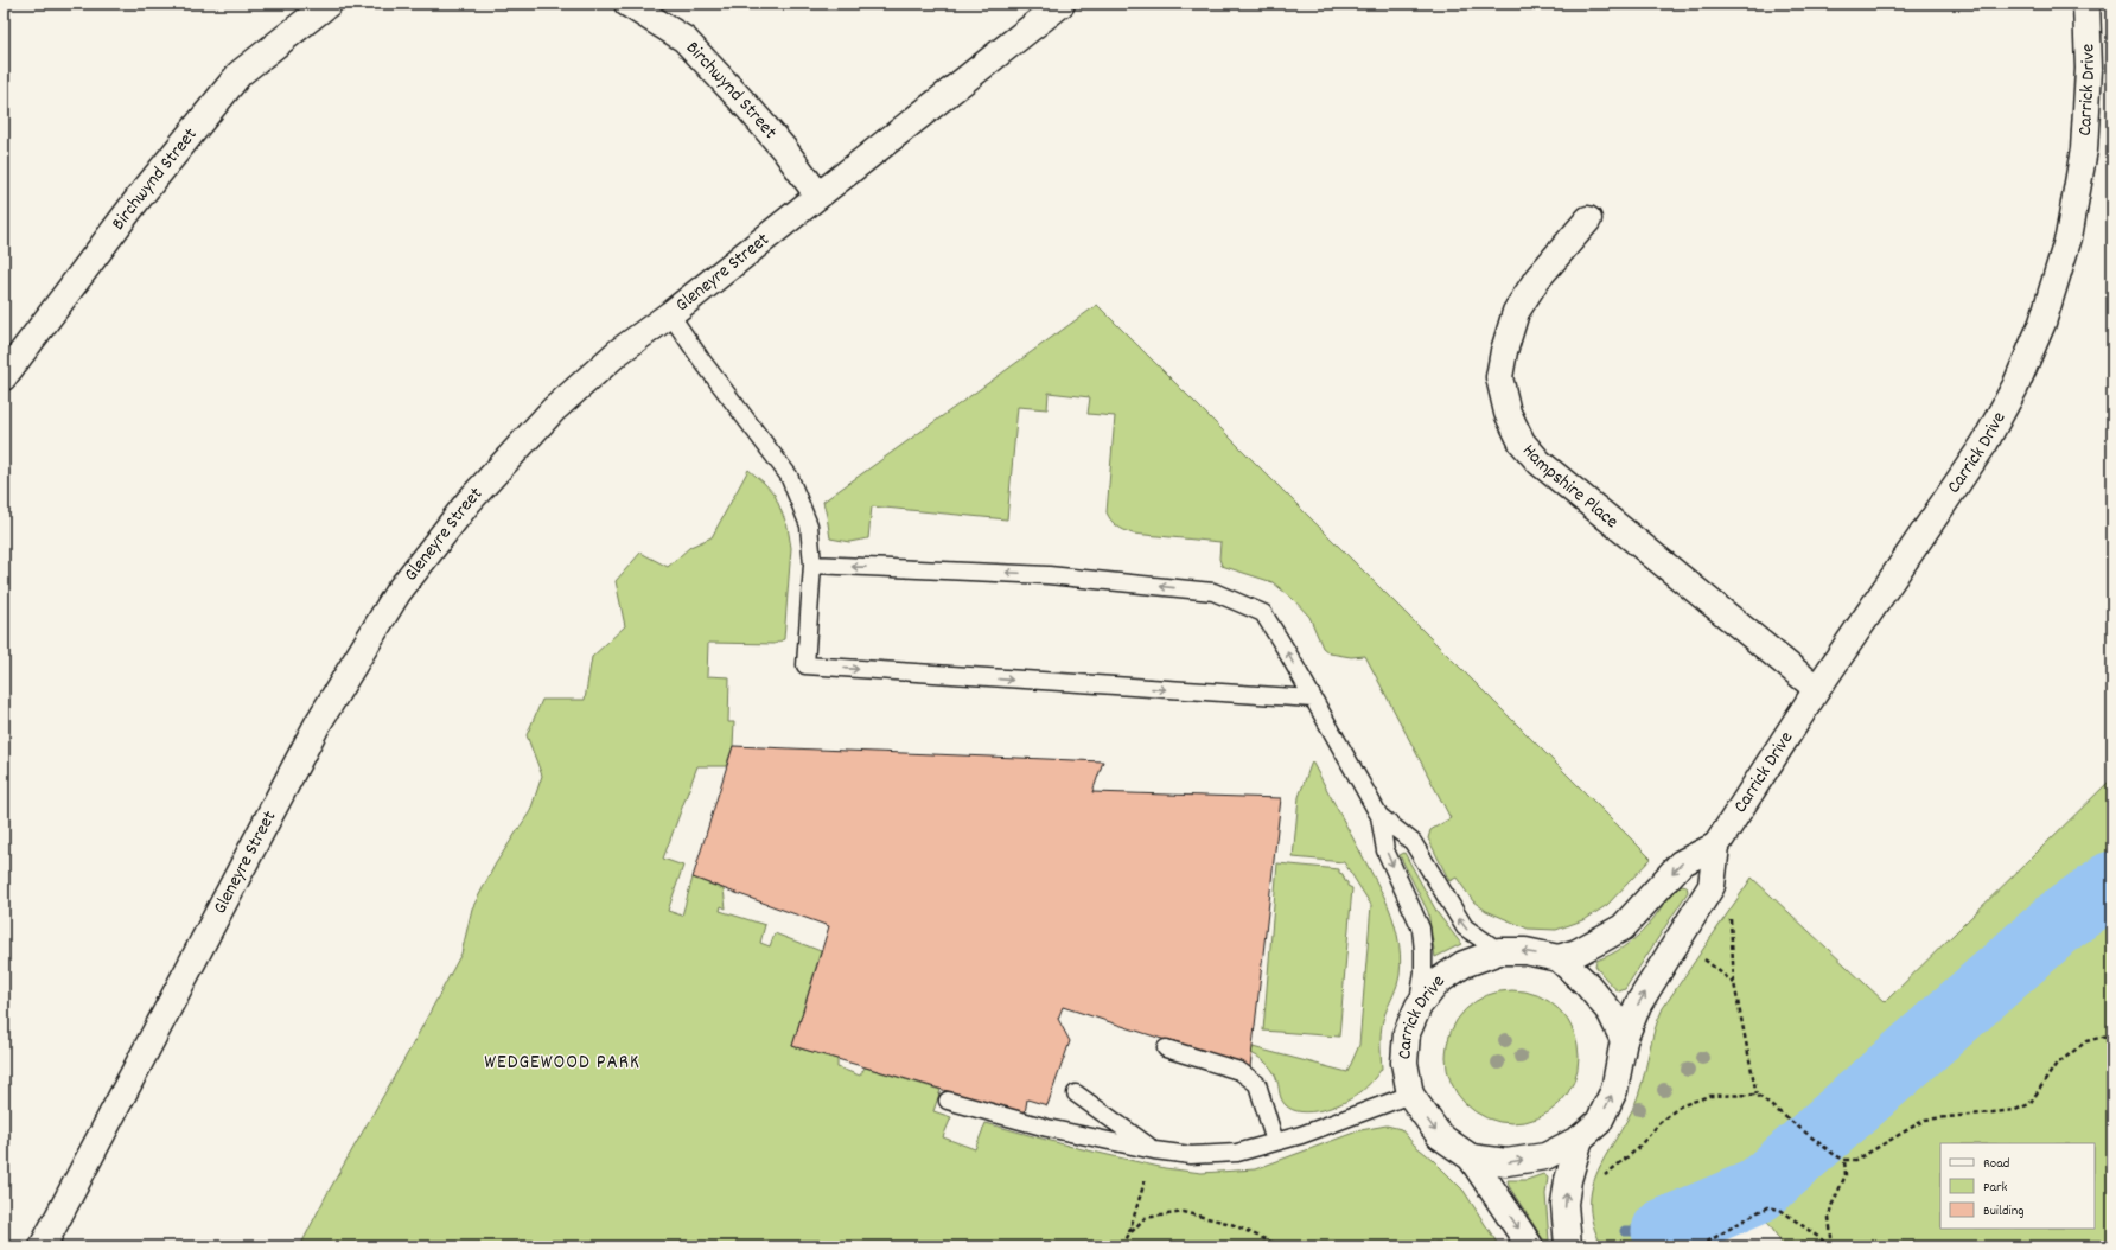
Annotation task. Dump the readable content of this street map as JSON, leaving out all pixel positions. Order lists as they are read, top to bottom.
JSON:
{
  "streets": {
    "street": [
      "Birchwynd Street",
      "Carrick Drive",
      "Gleneyre Street",
      "Hampshire Place"
    ]
  },
  "crossings": [
    ["Birchwynd Street", "Gleneyre Street"],
    ["Carrick Drive", "Hampshire Place"]
  ],
  "districts": ["WEDGEWOOD PARK"],
  "legend": ["Road", "Park", "Building"]
}
